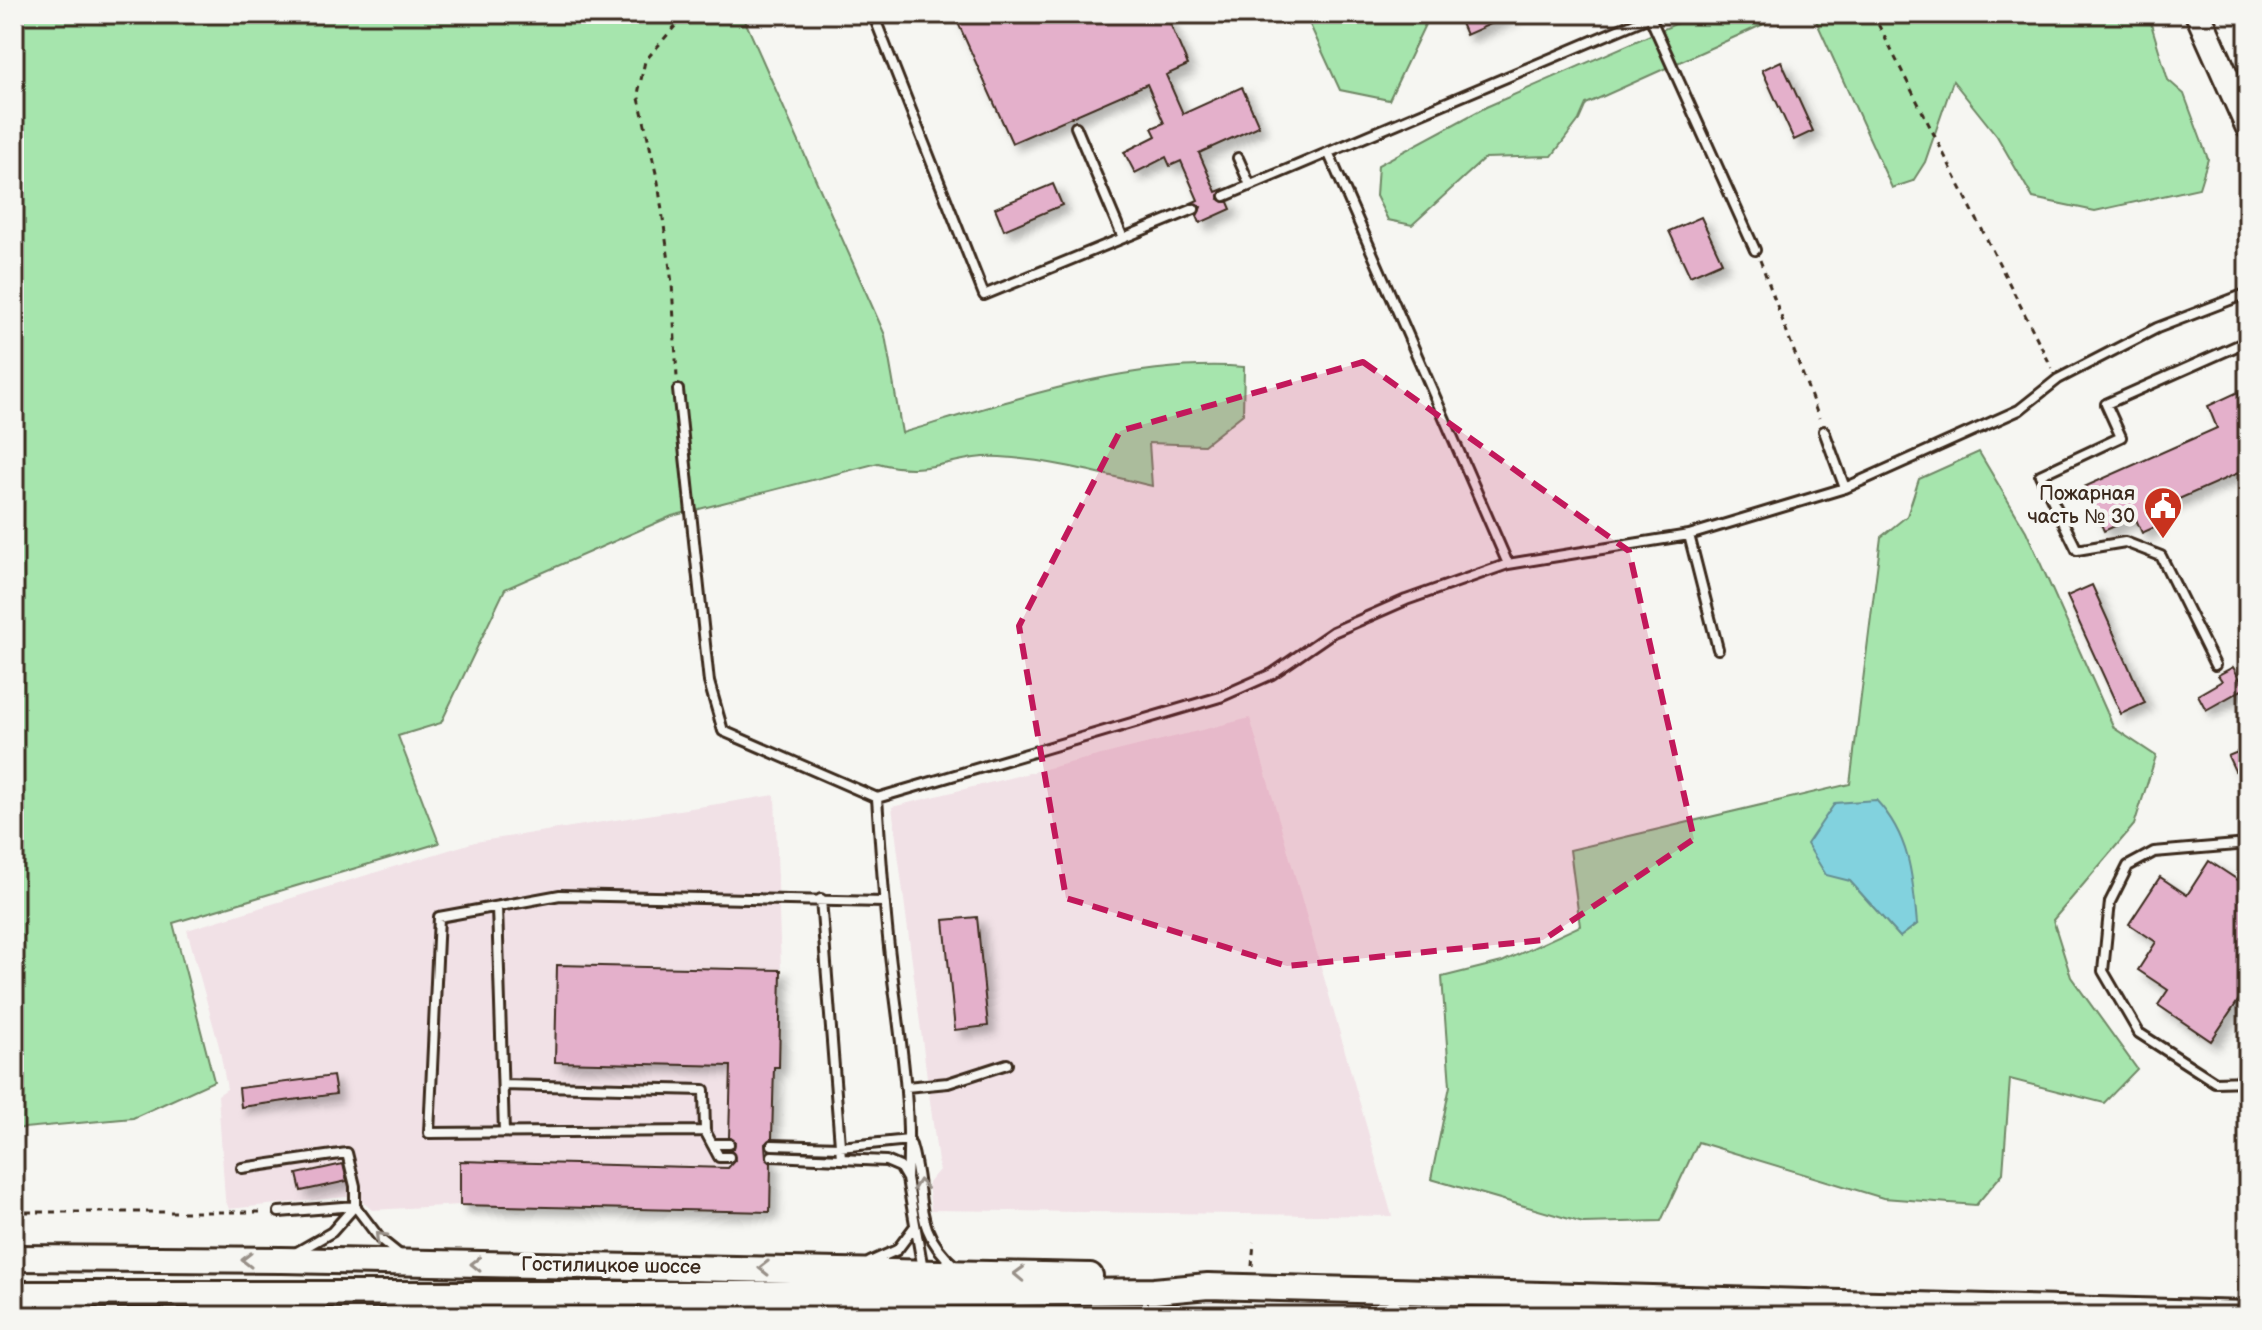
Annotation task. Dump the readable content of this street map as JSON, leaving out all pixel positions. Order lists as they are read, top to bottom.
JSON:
{
  "streets": {
    "main road": ["Гостилицкое шоссе"]
  },
  "places": {
    "public building": ["Пожарная часть № 30"]
  }
}
